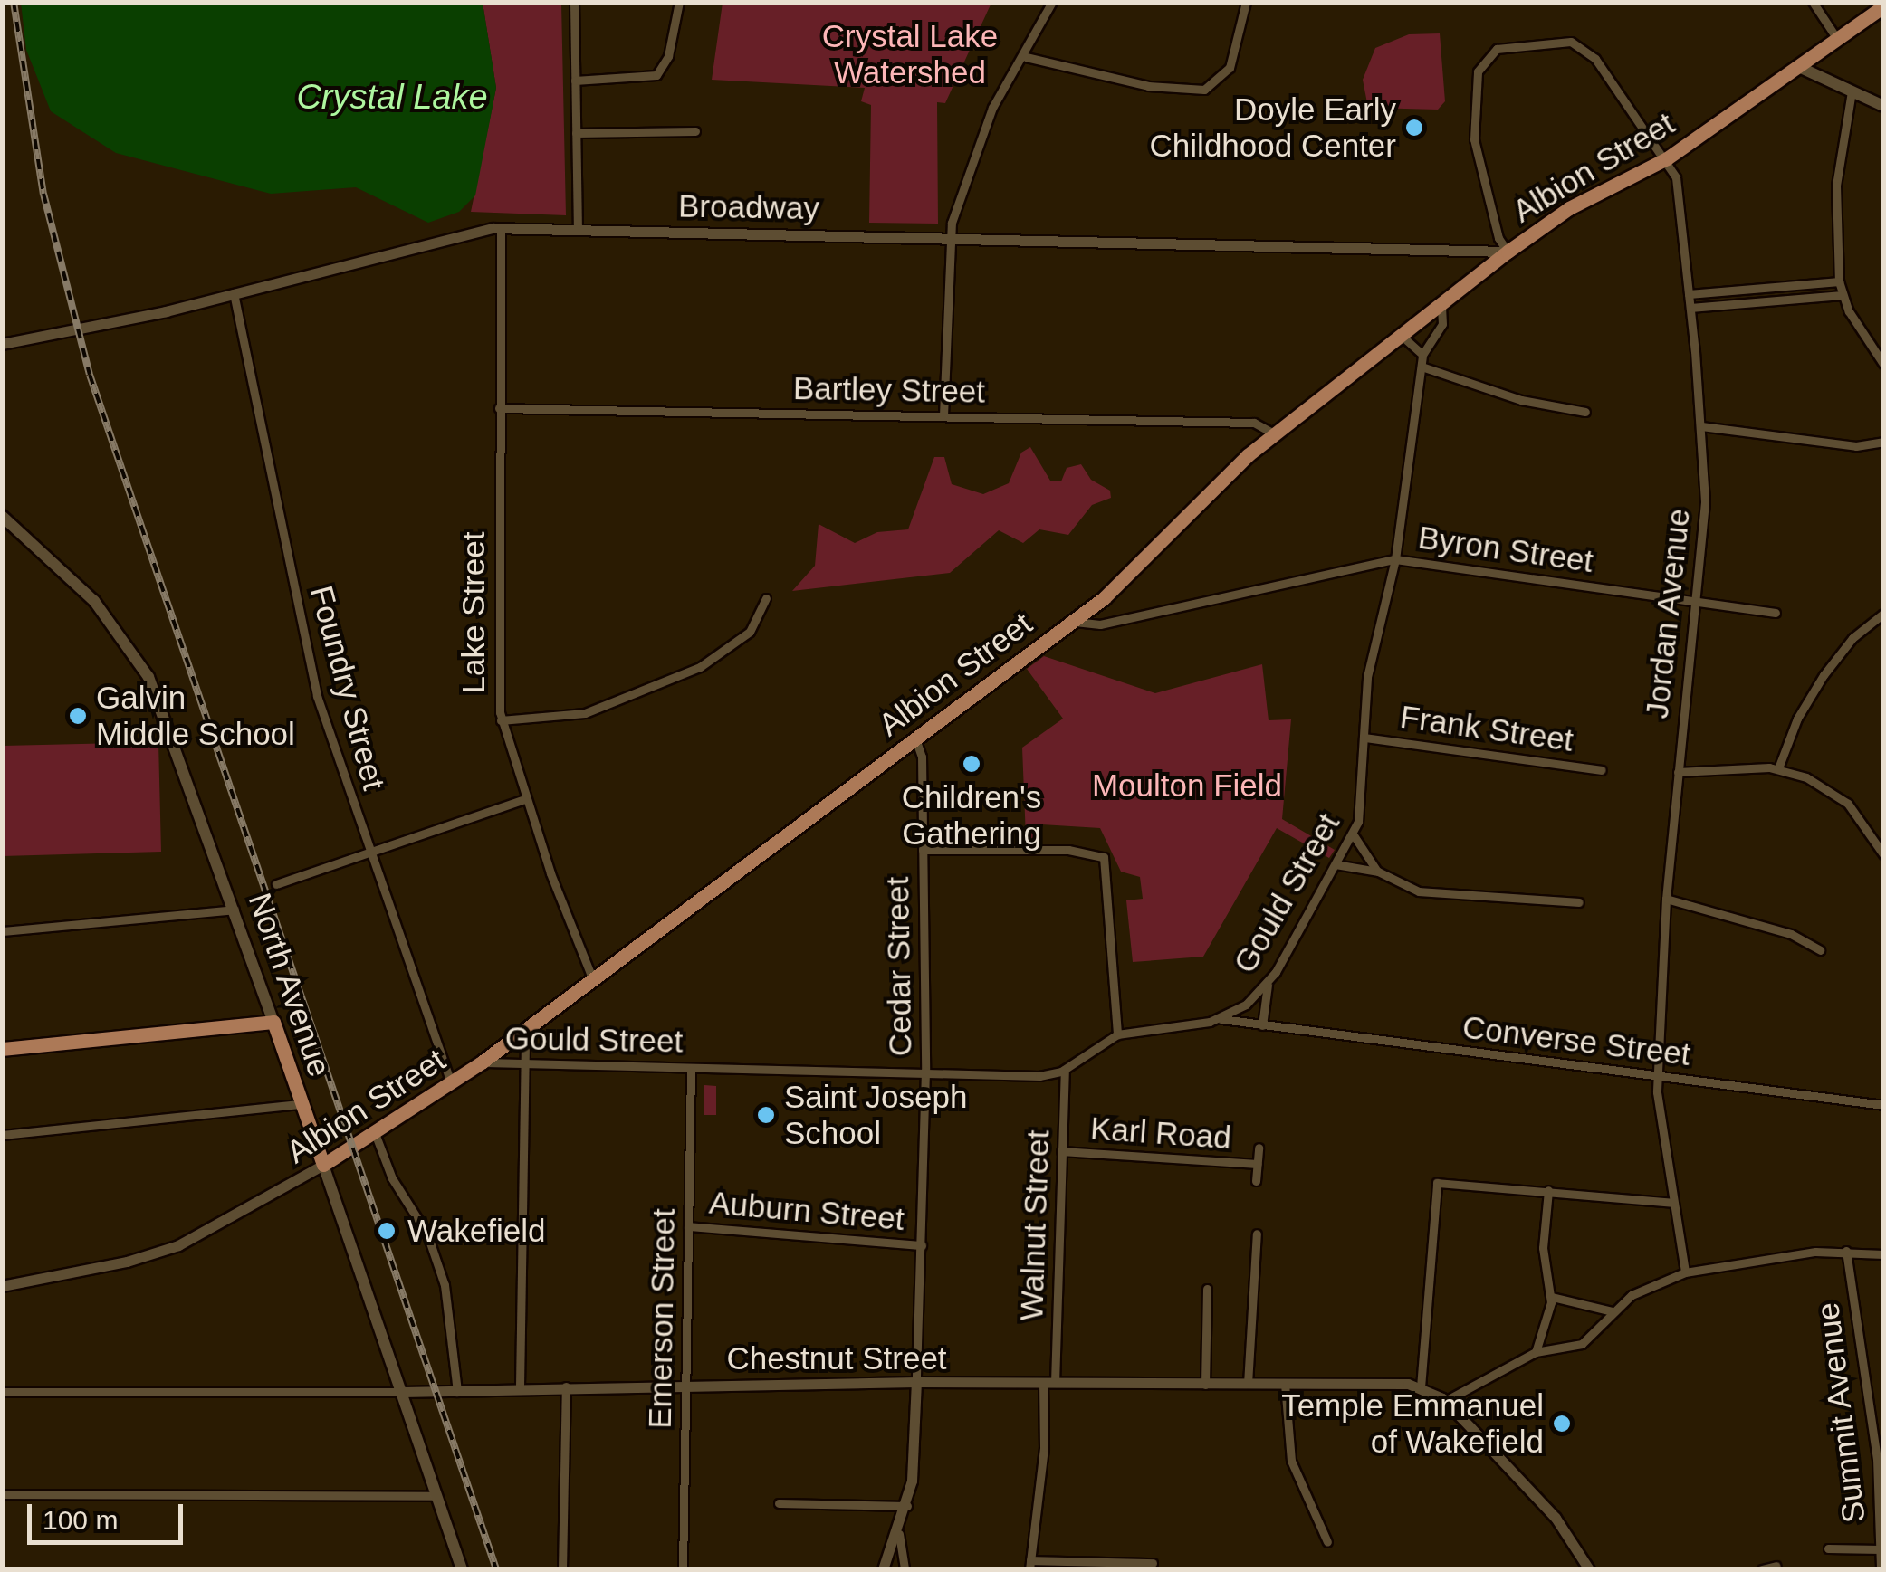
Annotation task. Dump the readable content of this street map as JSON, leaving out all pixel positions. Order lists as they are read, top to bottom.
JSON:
{
  "streets": {
    "main road": ["Albion Street", "North Avenue"],
    "street": [
      "Broadway",
      "Bartley Street",
      "Byron Street",
      "Lake Street",
      "Jordan Avenue",
      "Foundry Street",
      "Frank Street",
      "Gould Street",
      "Cedar Street",
      "Converse Street",
      "Karl Road",
      "Auburn Street",
      "Walnut Street",
      "Emerson Street",
      "Chestnut Street",
      "Summit Avenue"
    ]
  },
  "crossings": [
    ["Albion Street", "Broadway"],
    ["Albion Street", "Bartley Street"],
    ["Albion Street", "Byron Street"],
    ["Albion Street", "Lake Street"],
    ["Albion Street", "Jordan Avenue"],
    ["Albion Street", "Foundry Street"],
    ["Albion Street", "Gould Street"],
    ["Albion Street", "Cedar Street"],
    ["Albion Street", "North Avenue"],
    ["Broadway", "Lake Street"],
    ["Broadway", "Foundry Street"],
    ["Bartley Street", "Lake Street"],
    ["Byron Street", "Jordan Avenue"],
    ["Byron Street", "Gould Street"],
    ["Jordan Avenue", "Converse Street"],
    ["Frank Street", "Gould Street"],
    ["Gould Street", "Cedar Street"],
    ["Gould Street", "Converse Street"],
    ["Gould Street", "Walnut Street"],
    ["Gould Street", "Emerson Street"],
    ["Cedar Street", "Auburn Street"],
    ["Cedar Street", "Chestnut Street"],
    ["North Avenue", "Chestnut Street"],
    ["Karl Road", "Walnut Street"],
    ["Auburn Street", "Emerson Street"],
    ["Walnut Street", "Chestnut Street"],
    ["Emerson Street", "Chestnut Street"]
  ],
  "water": ["Crystal Lake"],
  "parks": ["Crystal Lake Watershed", "Moulton Field"],
  "places": [
    "Doyle Early Childhood Center",
    "Galvin Middle School",
    "Children's Gathering",
    "Saint Joseph School",
    "Wakefield",
    "Temple Emmanuel of Wakefield"
  ],
  "scale_bar": "100 m"
}
